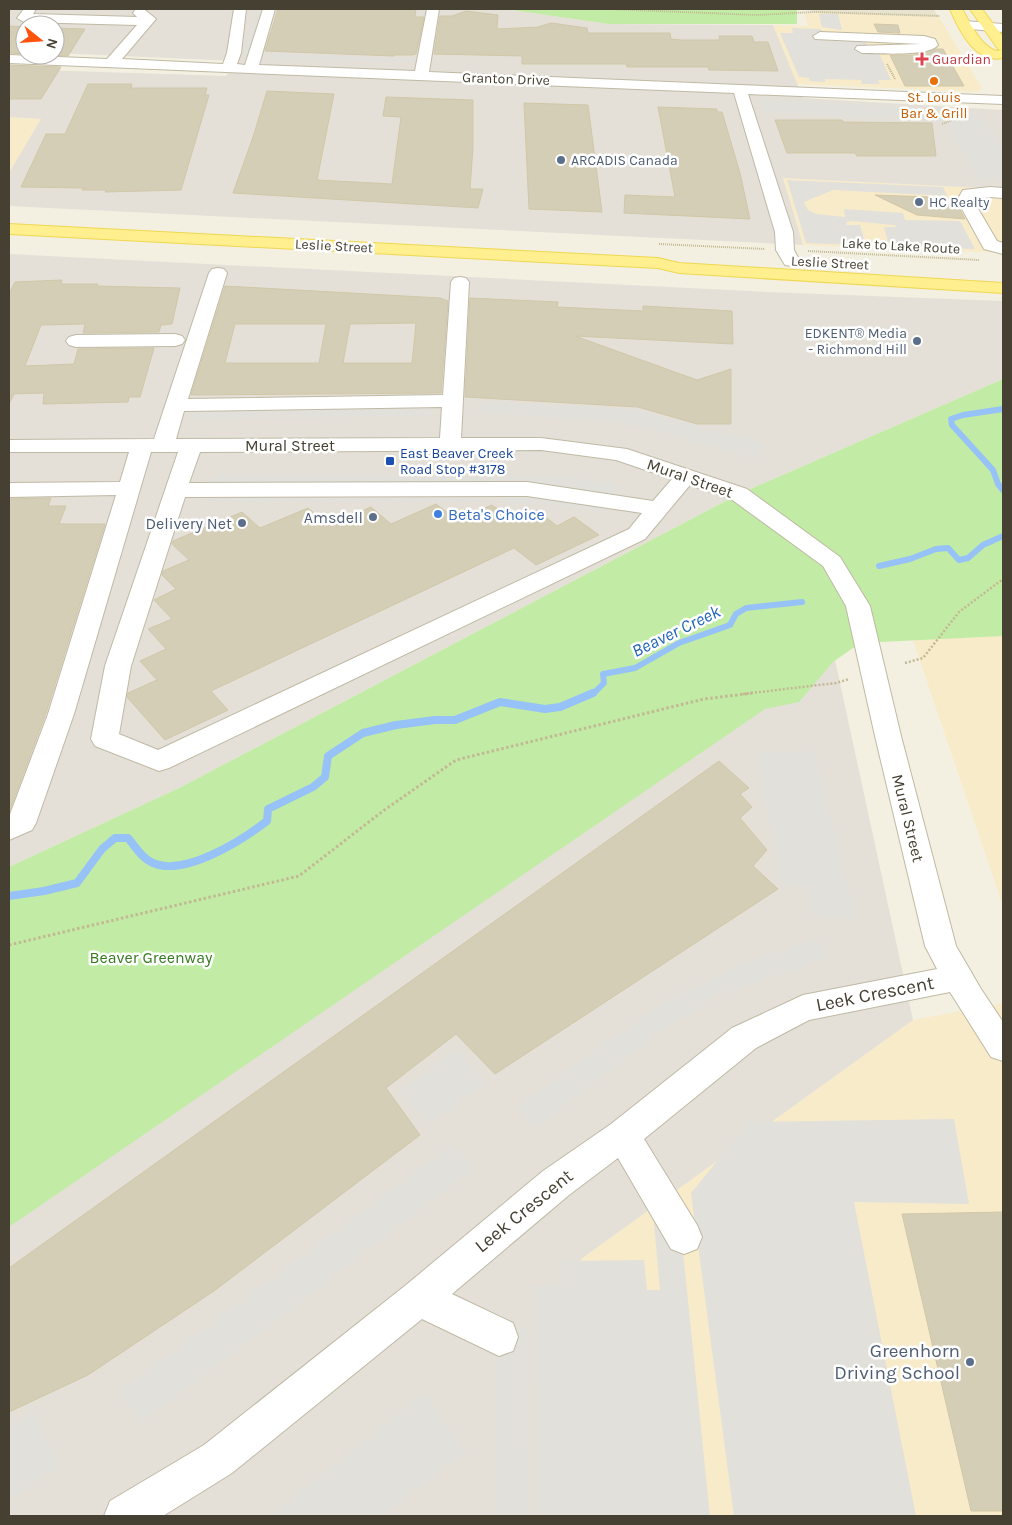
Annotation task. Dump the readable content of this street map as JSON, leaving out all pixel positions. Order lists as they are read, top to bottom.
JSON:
{
  "streets": {
    "main road": ["Leslie Street"],
    "street": ["Granton Drive", "Mural Street", "Leek Crescent"],
    "path": ["Lake to Lake Route"]
  },
  "crossings": [
    ["Mural Street", "Leek Crescent"]
  ],
  "water": ["Beaver Creek"],
  "parks": ["Beaver Greenway"],
  "places": {
    "health": ["Guardian"],
    "other": [
      "St. Louis Bar & Grill",
      "ARCADIS Canada",
      "HC Realty",
      "EDKENT® Media - Richmond Hill",
      "Beta's Choice",
      "Amsdell",
      "Delivery Net",
      "Greenhorn Driving School"
    ],
    "transit": ["East Beaver Creek Road Stop #3178"]
  },
  "north": "right"
}
